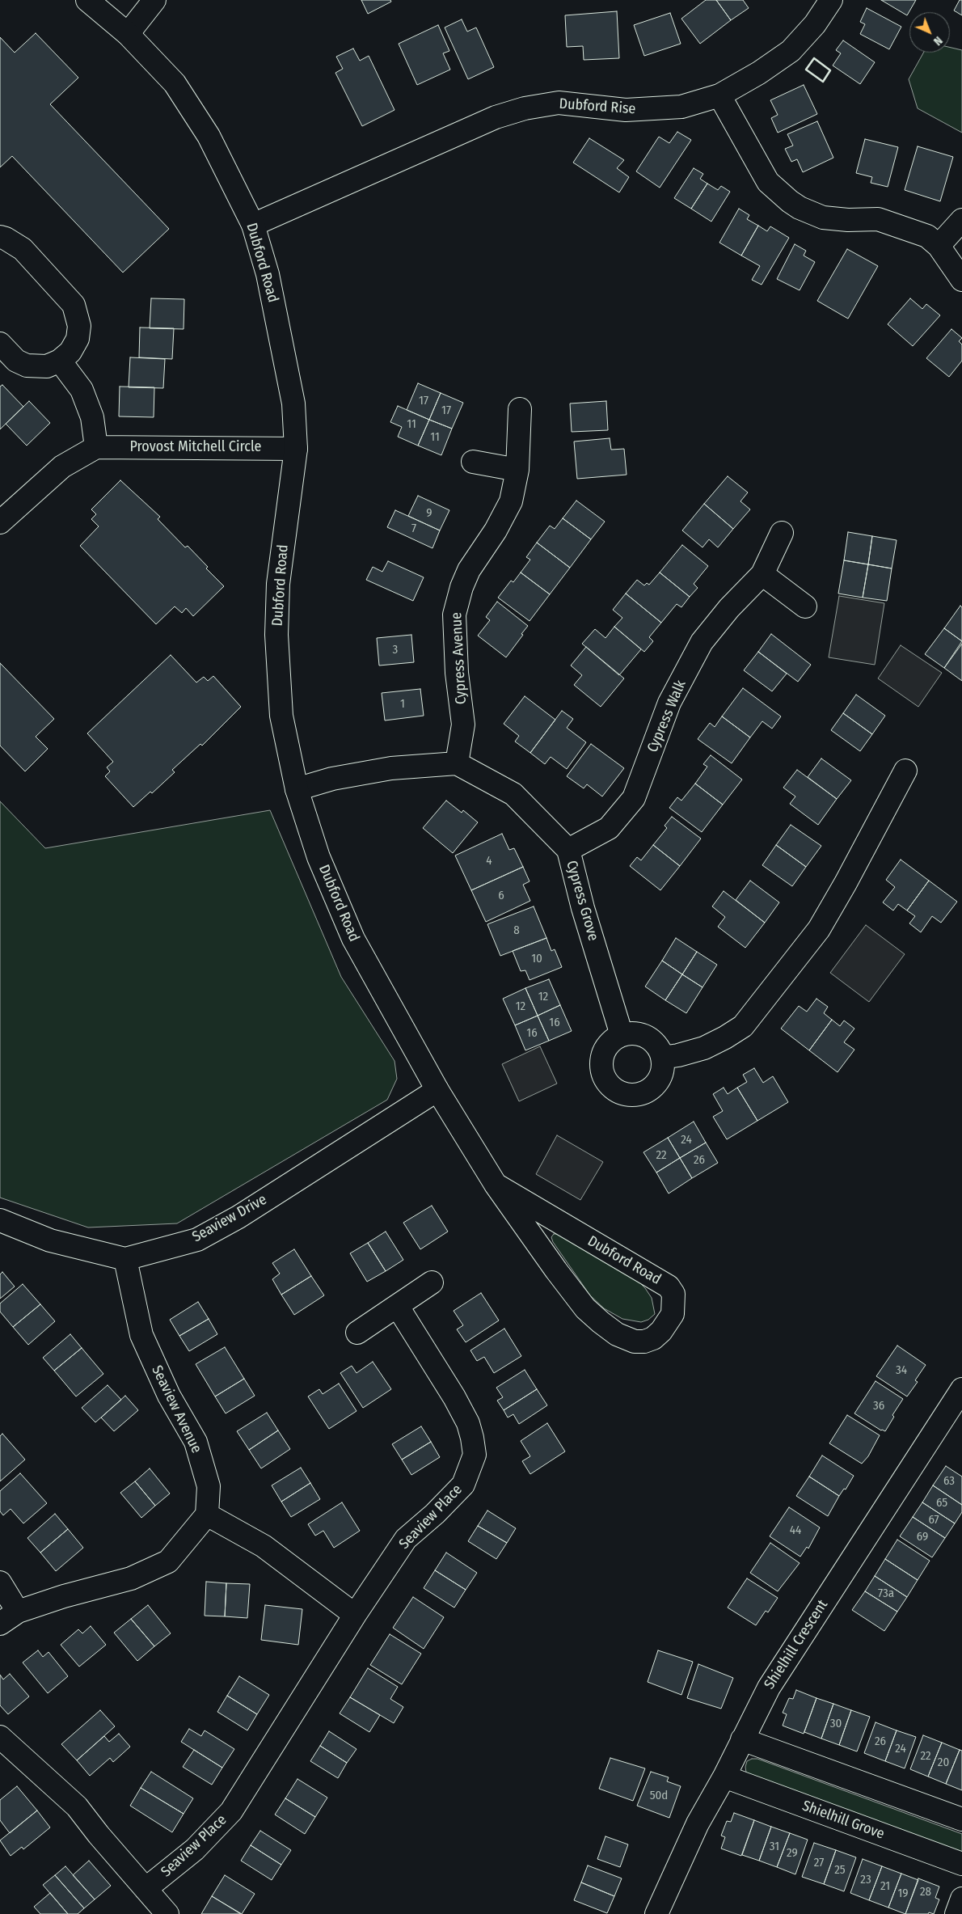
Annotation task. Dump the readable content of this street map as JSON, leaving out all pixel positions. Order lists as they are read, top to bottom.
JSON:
{
  "streets": {
    "street": [
      "Dubford Rise",
      "Dubford Road",
      "Provost Mitchell Circle",
      "Cypress Avenue",
      "Cypress Walk",
      "Cypress Grove",
      "Seaview Drive",
      "Seaview Avenue",
      "Seaview Place",
      "Shielhill Crescent",
      "Shielhill Grove"
    ]
  },
  "crossings": [
    ["Dubford Rise", "Dubford Road"],
    ["Dubford Road", "Provost Mitchell Circle"],
    ["Dubford Road", "Seaview Drive"],
    ["Cypress Avenue", "Cypress Grove"],
    ["Cypress Walk", "Cypress Grove"],
    ["Seaview Drive", "Seaview Avenue"],
    ["Shielhill Crescent", "Shielhill Grove"]
  ],
  "house_numbers": [
    "17",
    "17",
    "11",
    "11",
    "9",
    "7",
    "3",
    "1",
    "4",
    "6",
    "8",
    "10",
    "12",
    "12",
    "16",
    "16",
    "24",
    "22",
    "26",
    "34",
    "36",
    "63",
    "65",
    "67",
    "44",
    "69",
    "73a",
    "30",
    "26",
    "24",
    "22",
    "20",
    "50d",
    "31",
    "29",
    "27",
    "25",
    "23",
    "21",
    "28",
    "19"
  ],
  "north": "bottom right"
}
